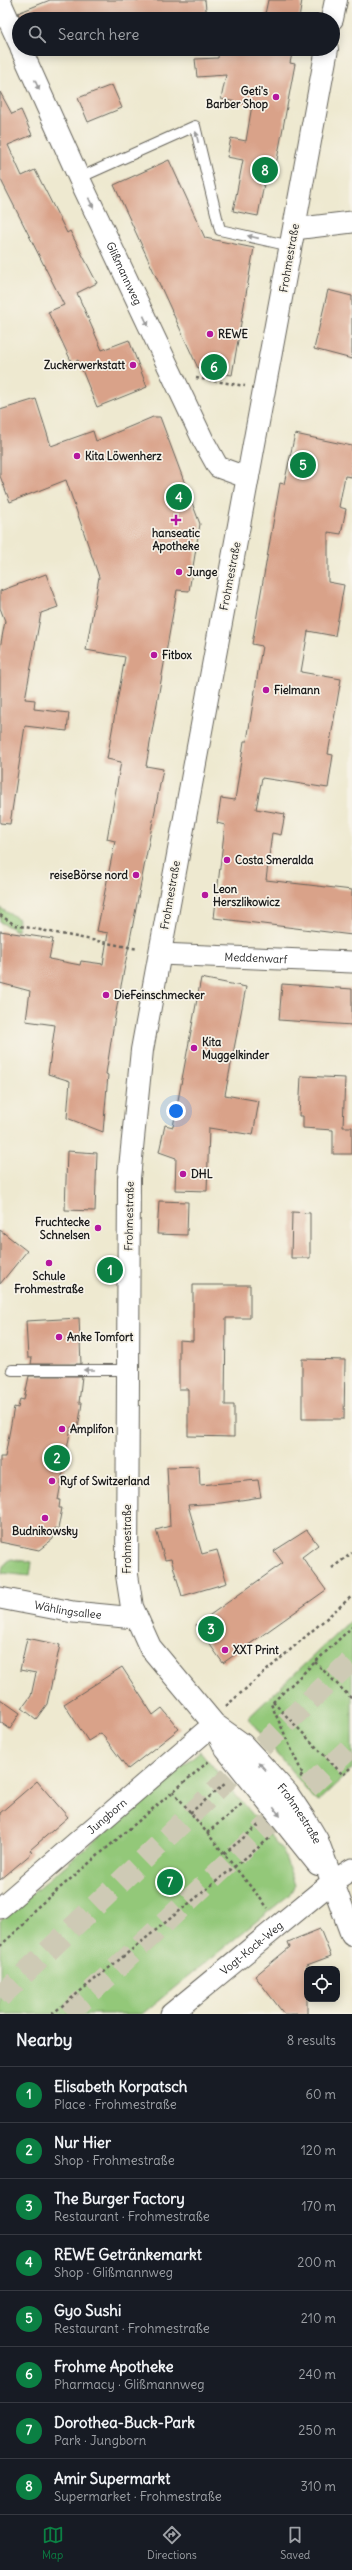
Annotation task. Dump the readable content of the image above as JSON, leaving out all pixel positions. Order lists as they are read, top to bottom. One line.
{"streets":{"street":["Frohmestraße","Glißmannweg","Meddenwarf","Wählingsallee","Jungborn","Vogt-Kock-Weg"]},"crossings":[["Frohmestraße","Glißmannweg"],["Frohmestraße","Meddenwarf"],["Frohmestraße","Wählingsallee"],["Frohmestraße","Jungborn"],["Frohmestraße","Vogt-Kock-Weg"]],"one_way":["Glißmannweg"],"places":{"other":["Geti's Barber Shop","REWE","Zuckerwerkstatt","Kita Löwenherz","Junge","Fitbox","Fielmann","Costa Smeralda","reiseBörse nord","Leon Herszlikowicz","DieFeinschmecker","Kita Muggelkinder","DHL","Fruchtecke Schnelsen","Schule Frohmestraße","Anke Tomfort","Amplifon","Ryf of Switzerland","Budnikowsky","XXT Print"],"health":["hanseatic Apotheke"]},"page":{"search":"Search here","pins":["8","6","5","4","1","2","3","7"],"heading":["Nearby","8 results"],"list":[{"mark":"1","name":"Elisabeth Korpatsch","note":"Place · Frohmestraße","value":"60 m"},{"mark":"2","name":"Nur Hier","note":"Shop · Frohmestraße","value":"120 m"},{"mark":"3","name":"The Burger Factory","note":"Restaurant · Frohmestraße","value":"170 m"},{"mark":"4","name":"REWE Getränkemarkt","note":"Shop · Glißmannweg","value":"200 m"},{"mark":"5","name":"Gyo Sushi","note":"Restaurant · Frohmestraße","value":"210 m"},{"mark":"6","name":"Frohme Apotheke","note":"Pharmacy · Glißmannweg","value":"240 m"},{"mark":"7","name":"Dorothea-Buck-Park","note":"Park · Jungborn","value":"250 m"},{"mark":"8","name":"Amir Supermarkt","note":"Supermarket · Frohmestraße","value":"310 m"}],"nav":["Map","Directions","Saved"]}}
